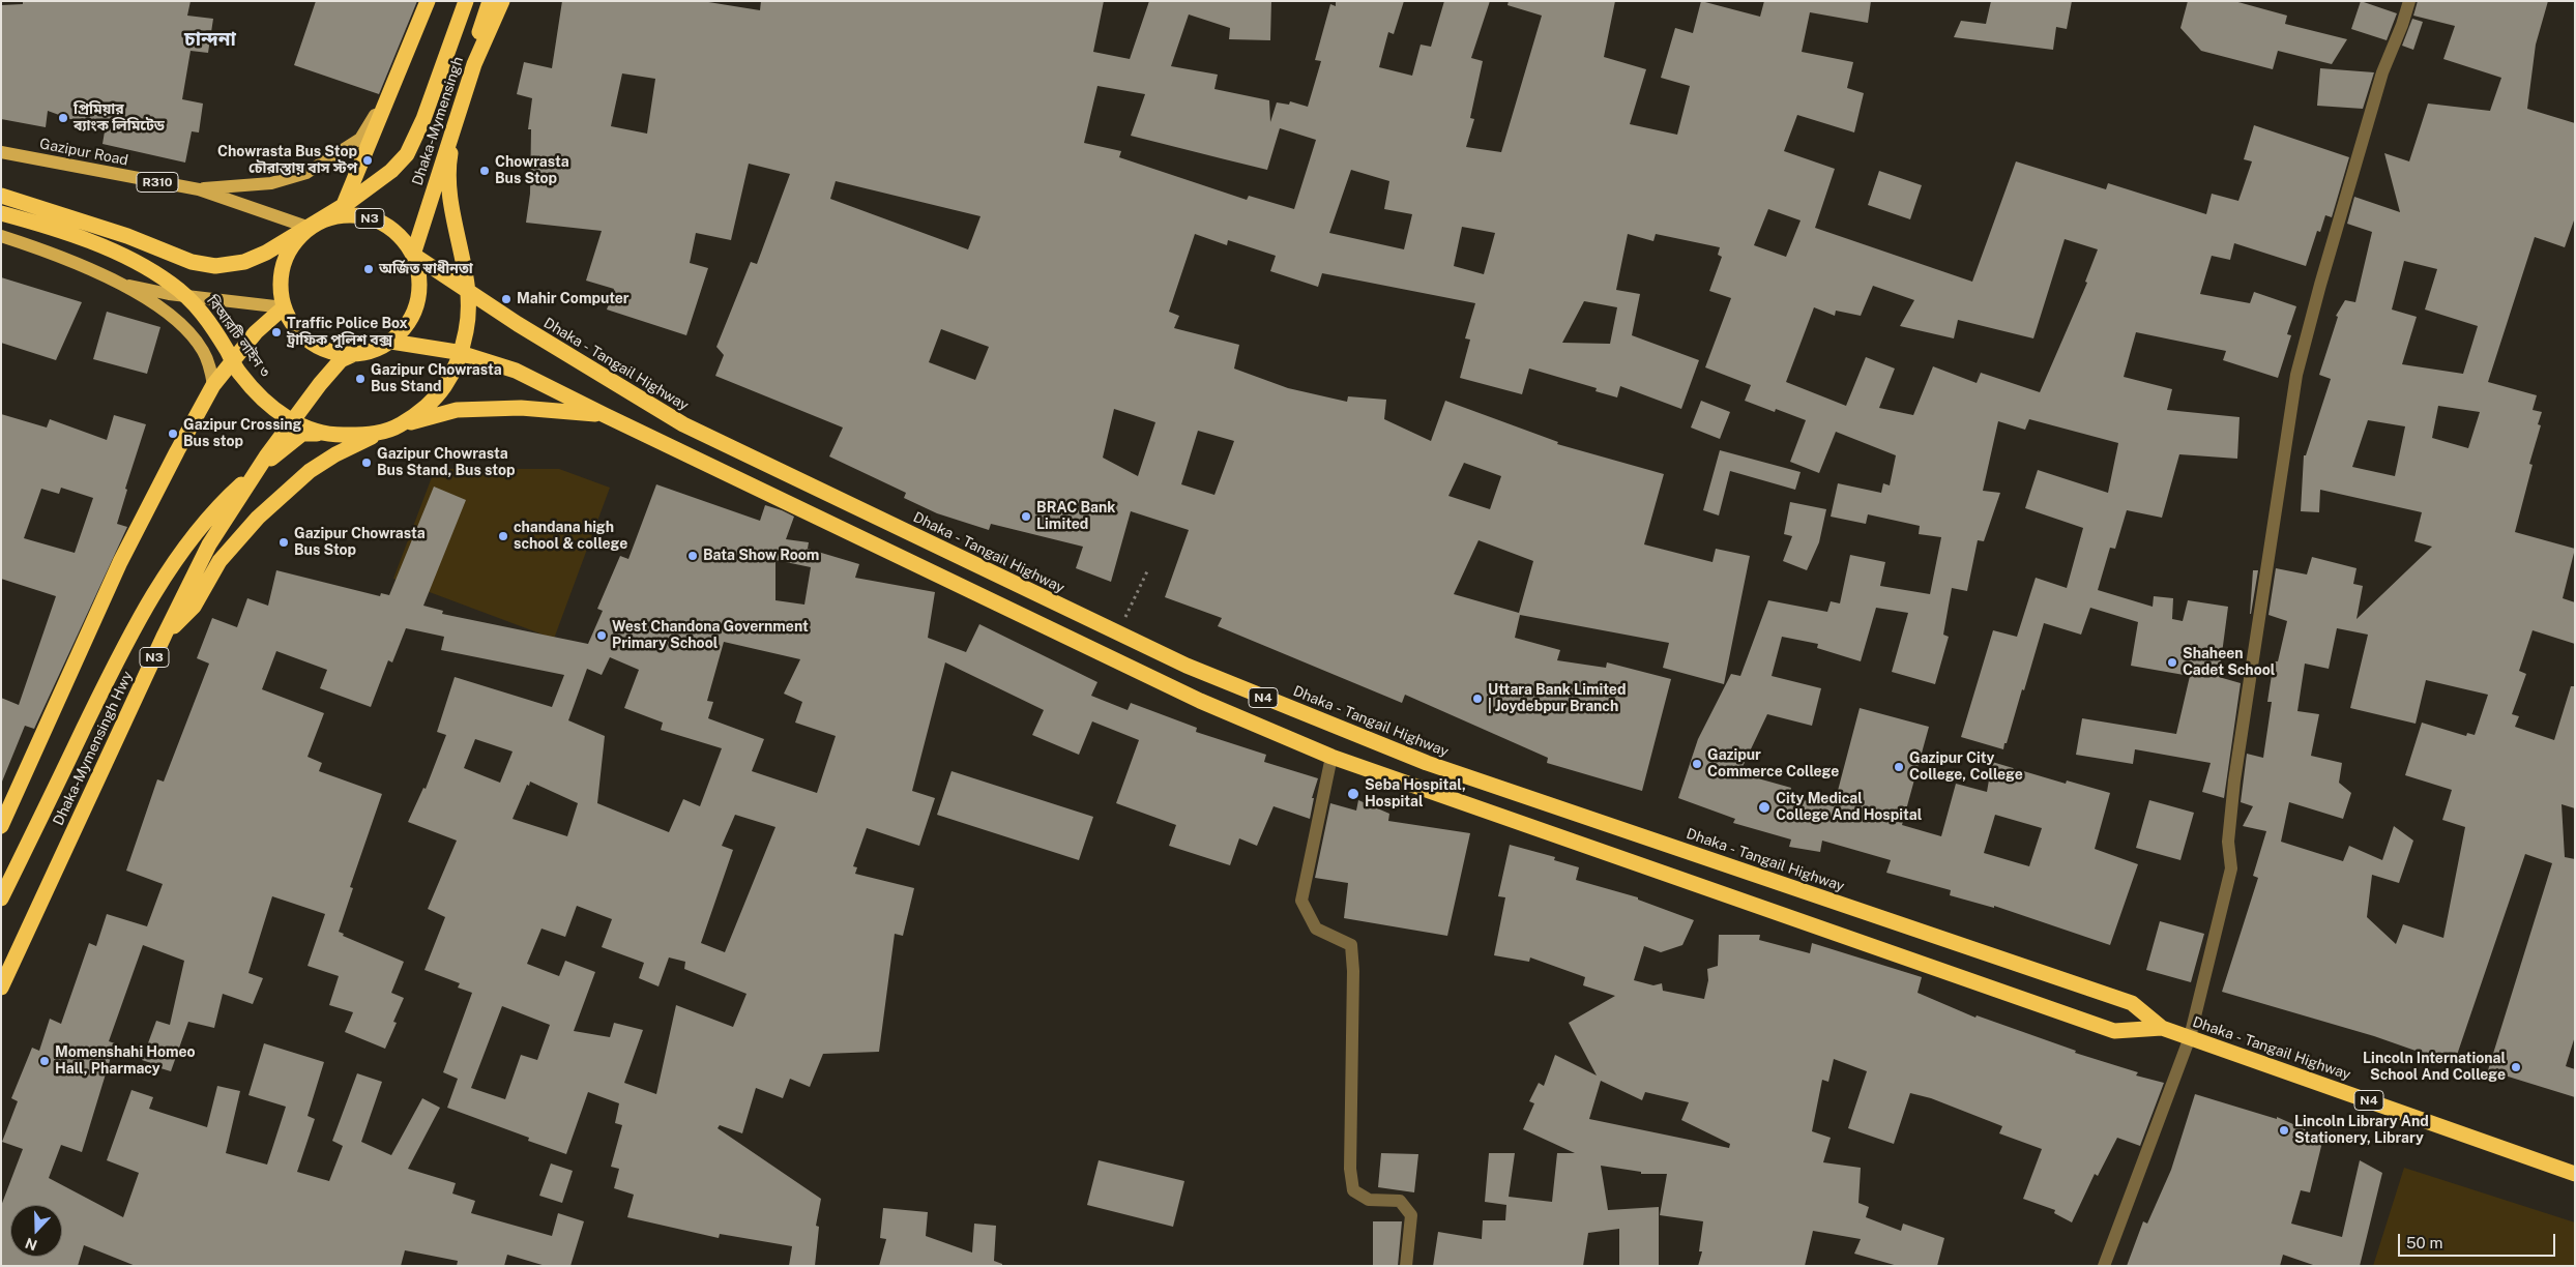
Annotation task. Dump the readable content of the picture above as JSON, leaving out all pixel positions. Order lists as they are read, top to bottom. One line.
{"streets":{"highway":["Dhaka-Mymensingh","N3","বিআরটি লাইন ৩","Dhaka - Tangail Highway","N4","Dhaka-Mymensingh Hwy"],"main road":["Gazipur Road","R310"]},"crossings":[["Dhaka-Mymensingh","Gazipur Road"],["Dhaka-Mymensingh","N3"],["Dhaka-Mymensingh","Dhaka - Tangail Highway"],["Dhaka-Mymensingh","Dhaka-Mymensingh Hwy"],["Gazipur Road","N3"],["Gazipur Road","Dhaka - Tangail Highway"],["Gazipur Road","Dhaka-Mymensingh Hwy"],["N3","Dhaka - Tangail Highway"],["N3","Dhaka-Mymensingh Hwy"],["Dhaka - Tangail Highway","Dhaka-Mymensingh Hwy"]],"districts":["চান্দনা"],"places":["প্রিমিয়ার ব্যাংক লিমিটেড","Chowrasta Bus Stop চৌরাস্তায় বাস স্টপ","Chowrasta Bus Stop","অর্জিত স্বাধীনতা","Mahir Computer","Traffic Police Box ট্রাফিক পুলিশ বক্স","Gazipur Chowrasta Bus Stand","Gazipur Crossing Bus stop","Gazipur Chowrasta Bus Stand, Bus stop","BRAC Bank Limited","chandana high school & college","Gazipur Chowrasta Bus Stop","Bata Show Room","West Chandona Government Primary School","Shaheen Cadet School","Uttara Bank Limited | Joydebpur Branch","Gazipur Commerce College","Gazipur City College, College","Seba Hospital, Hospital","City Medical College And Hospital","Momenshahi Homeo Hall, Pharmacy","Lincoln International School And College","Lincoln Library And Stationery, Library"],"scale_bar":"50 m","north":"bottom"}
